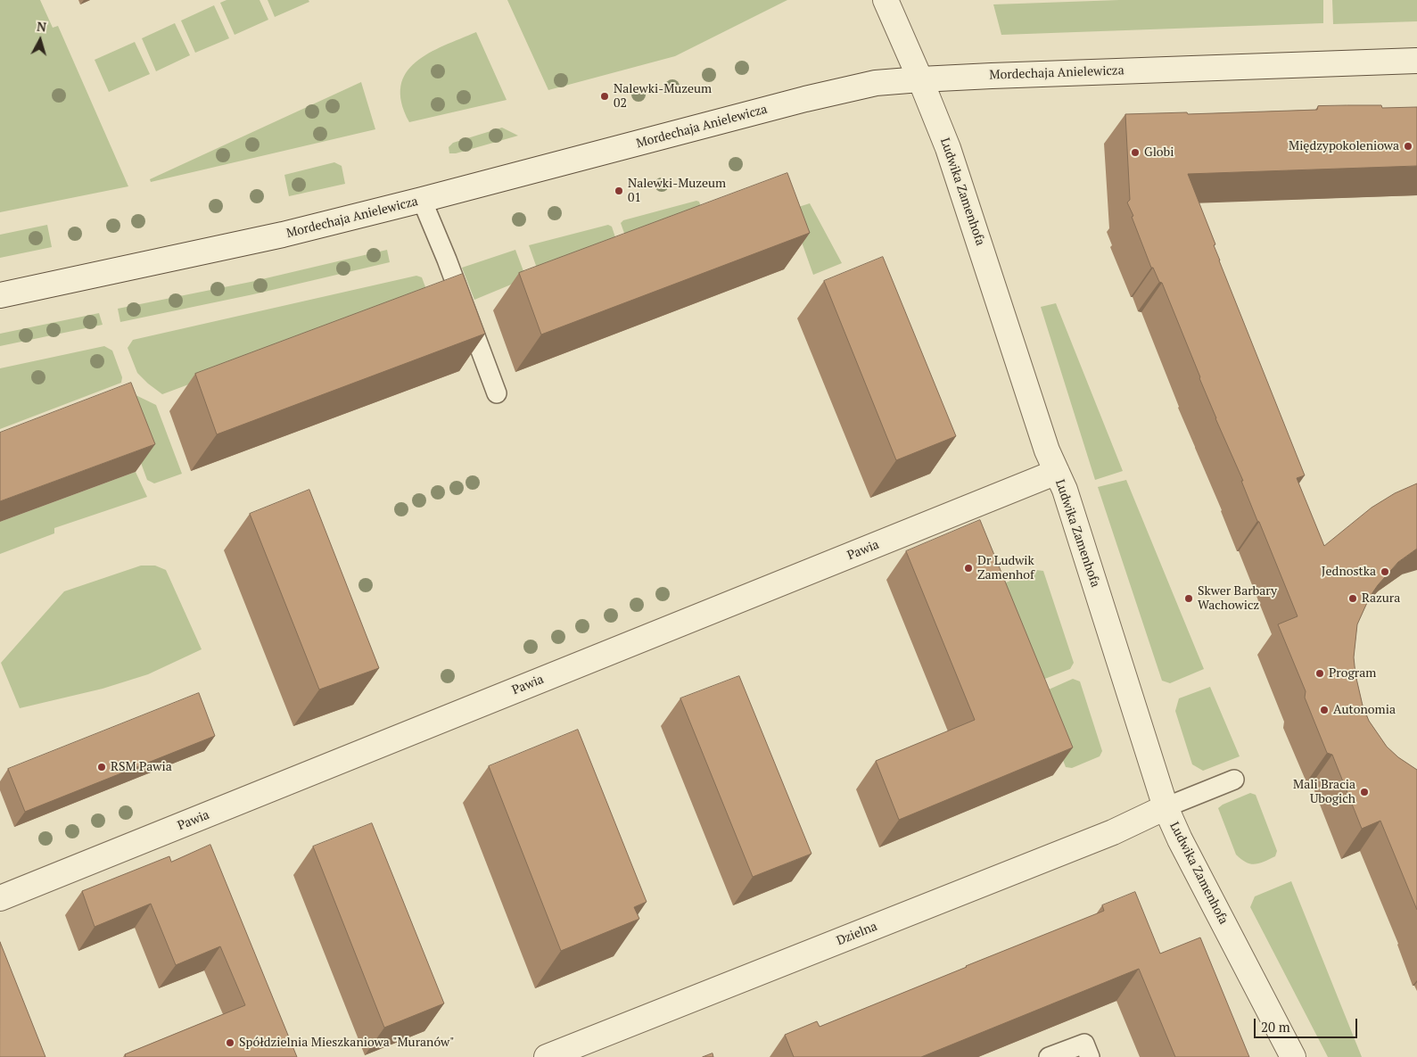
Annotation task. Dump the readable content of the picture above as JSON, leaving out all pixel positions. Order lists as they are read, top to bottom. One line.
{"streets":{"street":["Mordechaja Anielewicza","Ludwika Zamenhofa","Pawia","Dzielna"]},"crossings":[["Mordechaja Anielewicza","Ludwika Zamenhofa"],["Ludwika Zamenhofa","Pawia"],["Ludwika Zamenhofa","Dzielna"]],"places":["Nalewki-Muzeum 02","Międzypokoleniowa","Globi","Nalewki-Muzeum 01","Dr Ludwik Zamenhof","Jednostka","Skwer Barbary Wachowicz","Razura","Program","Autonomia","RSM Pawia","Mali Bracia Ubogich","Spółdzielnia Mieszkaniowa \"Muranów\""],"scale_bar":"20 m","north":"top"}
